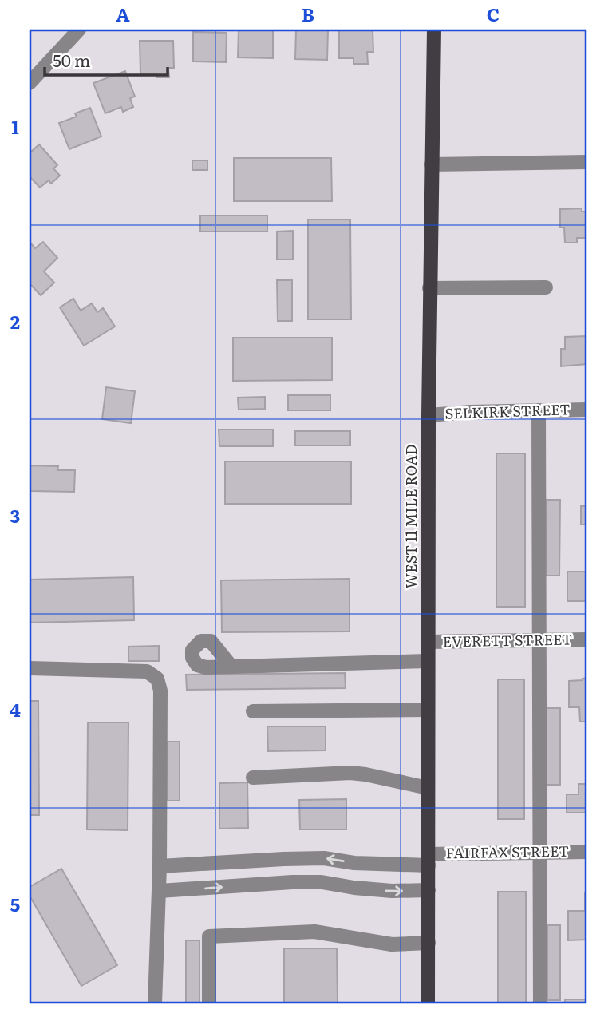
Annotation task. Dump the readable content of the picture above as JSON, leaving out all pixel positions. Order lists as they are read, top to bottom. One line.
{"streets":{"main road":["WEST 11 MILE ROAD"],"street":["SELKIRK STREET","EVERETT STREET","FAIRFAX STREET"]},"crossings":[["SELKIRK STREET","WEST 11 MILE ROAD"],["WEST 11 MILE ROAD","EVERETT STREET"],["WEST 11 MILE ROAD","FAIRFAX STREET"]],"scale_bar":"50 m","grid":{"columns":["A","B","C"],"rows":["1","2","3","4","5"]}}
